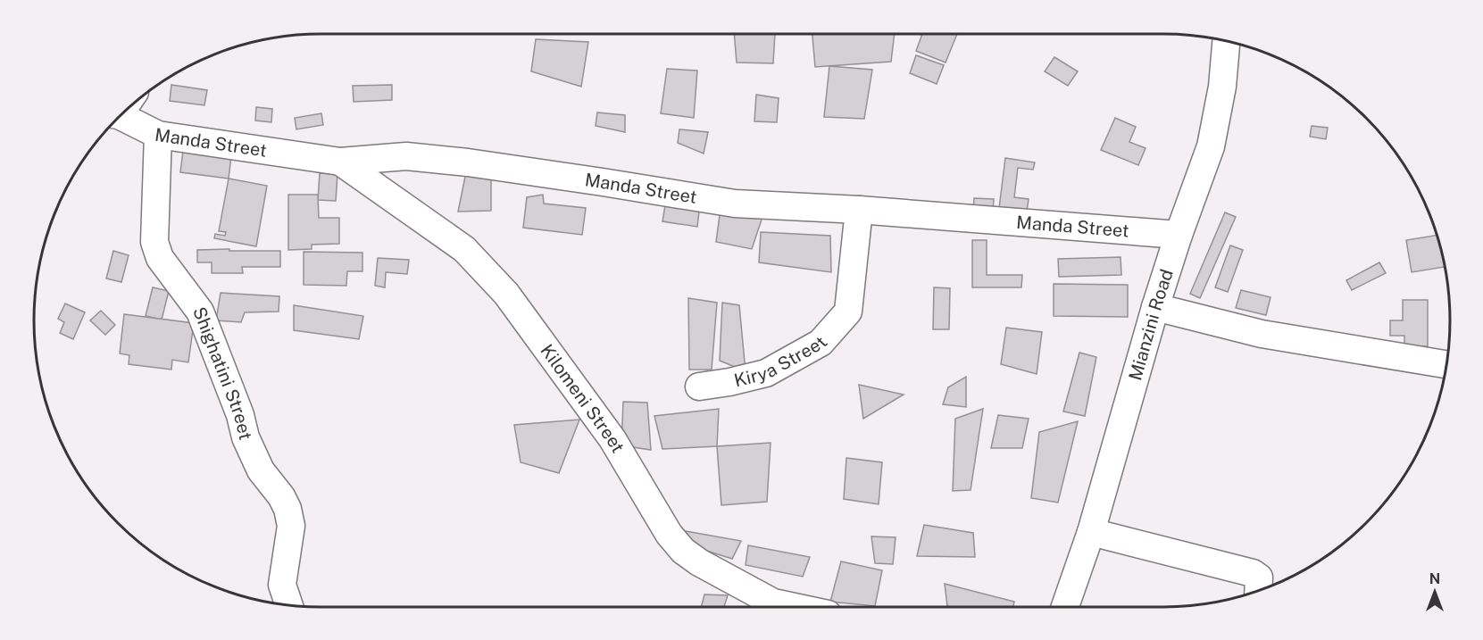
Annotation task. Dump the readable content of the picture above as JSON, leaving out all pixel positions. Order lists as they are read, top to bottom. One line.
{"streets":{"street":["Manda Street","Mianzini Road","Kirya Street","Shighatini Street","Kilomeni Street"]},"crossings":[["Manda Street","Mianzini Road"],["Manda Street","Kirya Street"],["Manda Street","Shighatini Street"],["Manda Street","Kilomeni Street"]],"north":"top"}
